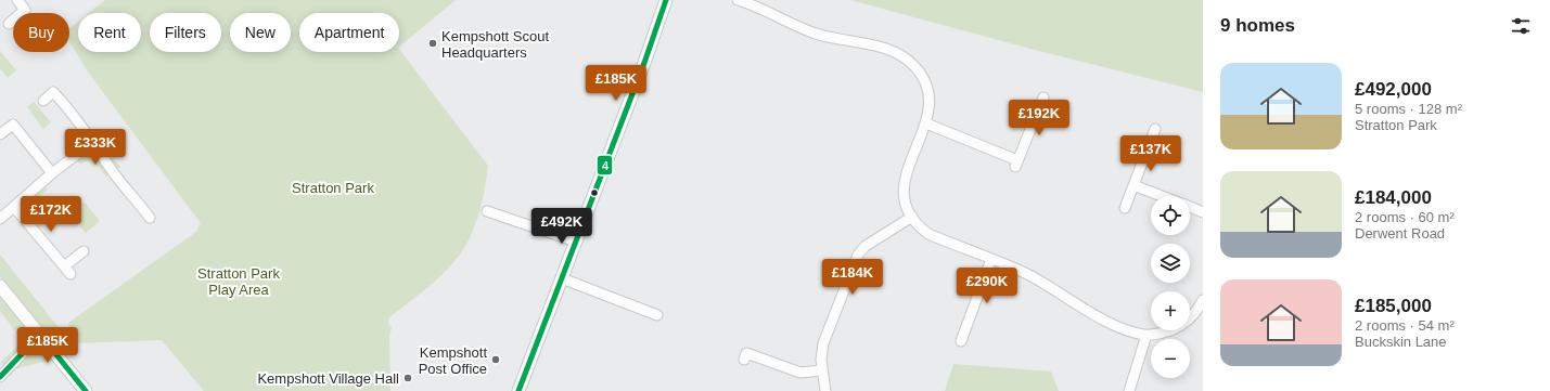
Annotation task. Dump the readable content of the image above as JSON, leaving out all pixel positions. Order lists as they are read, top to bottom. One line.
{"parks":["Stratton Park","Stratton Park Play Area"],"places":["Kempshott Scout Headquarters","Kempshott Post Office","Kempshott Village Hall"],"lines":["transit line 4"],"page":{"heading":"9 homes","chip":["Buy","Rent","Filters","New","Apartment"],"list":[{"name":"£492,000","note":"5 rooms · 128 m² · Stratton Park"},{"name":"£184,000","note":"2 rooms · 60 m² · Derwent Road"},{"name":"£185,000","note":"2 rooms · 54 m² · Buckskin Lane"}],"price":["£185K","£192K","£333K","£137K","£172K","£492K","£184K","£290K","£185K"],"map_buttons":["+","−"]}}
